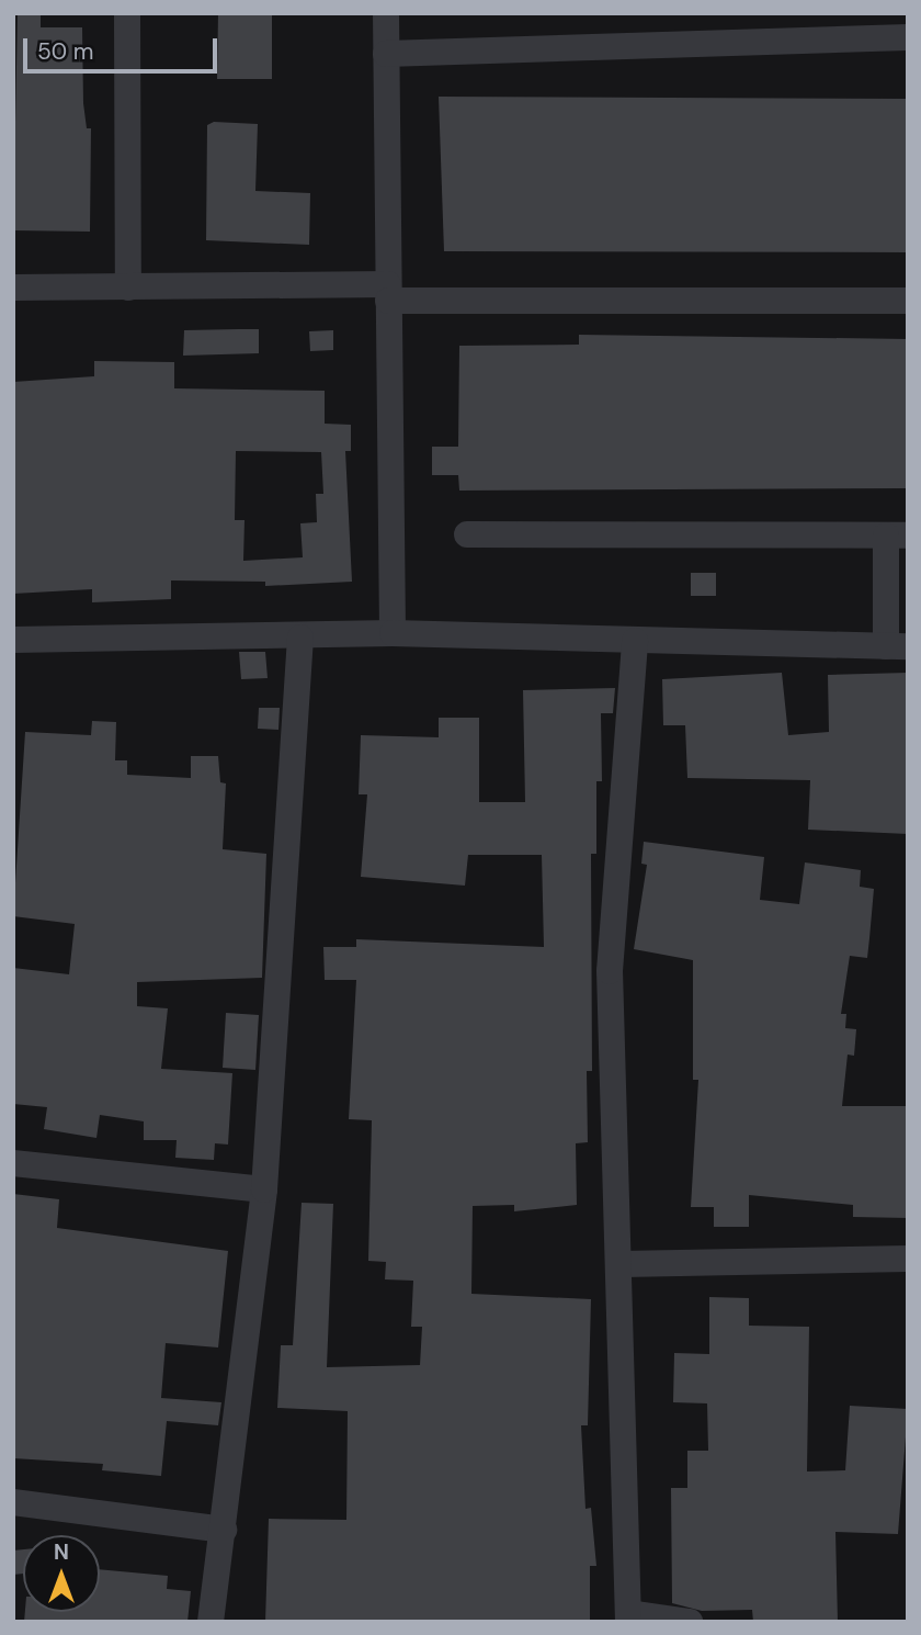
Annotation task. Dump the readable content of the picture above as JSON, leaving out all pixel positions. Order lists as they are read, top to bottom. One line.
{"scale_bar":"50 m","north":"top"}
